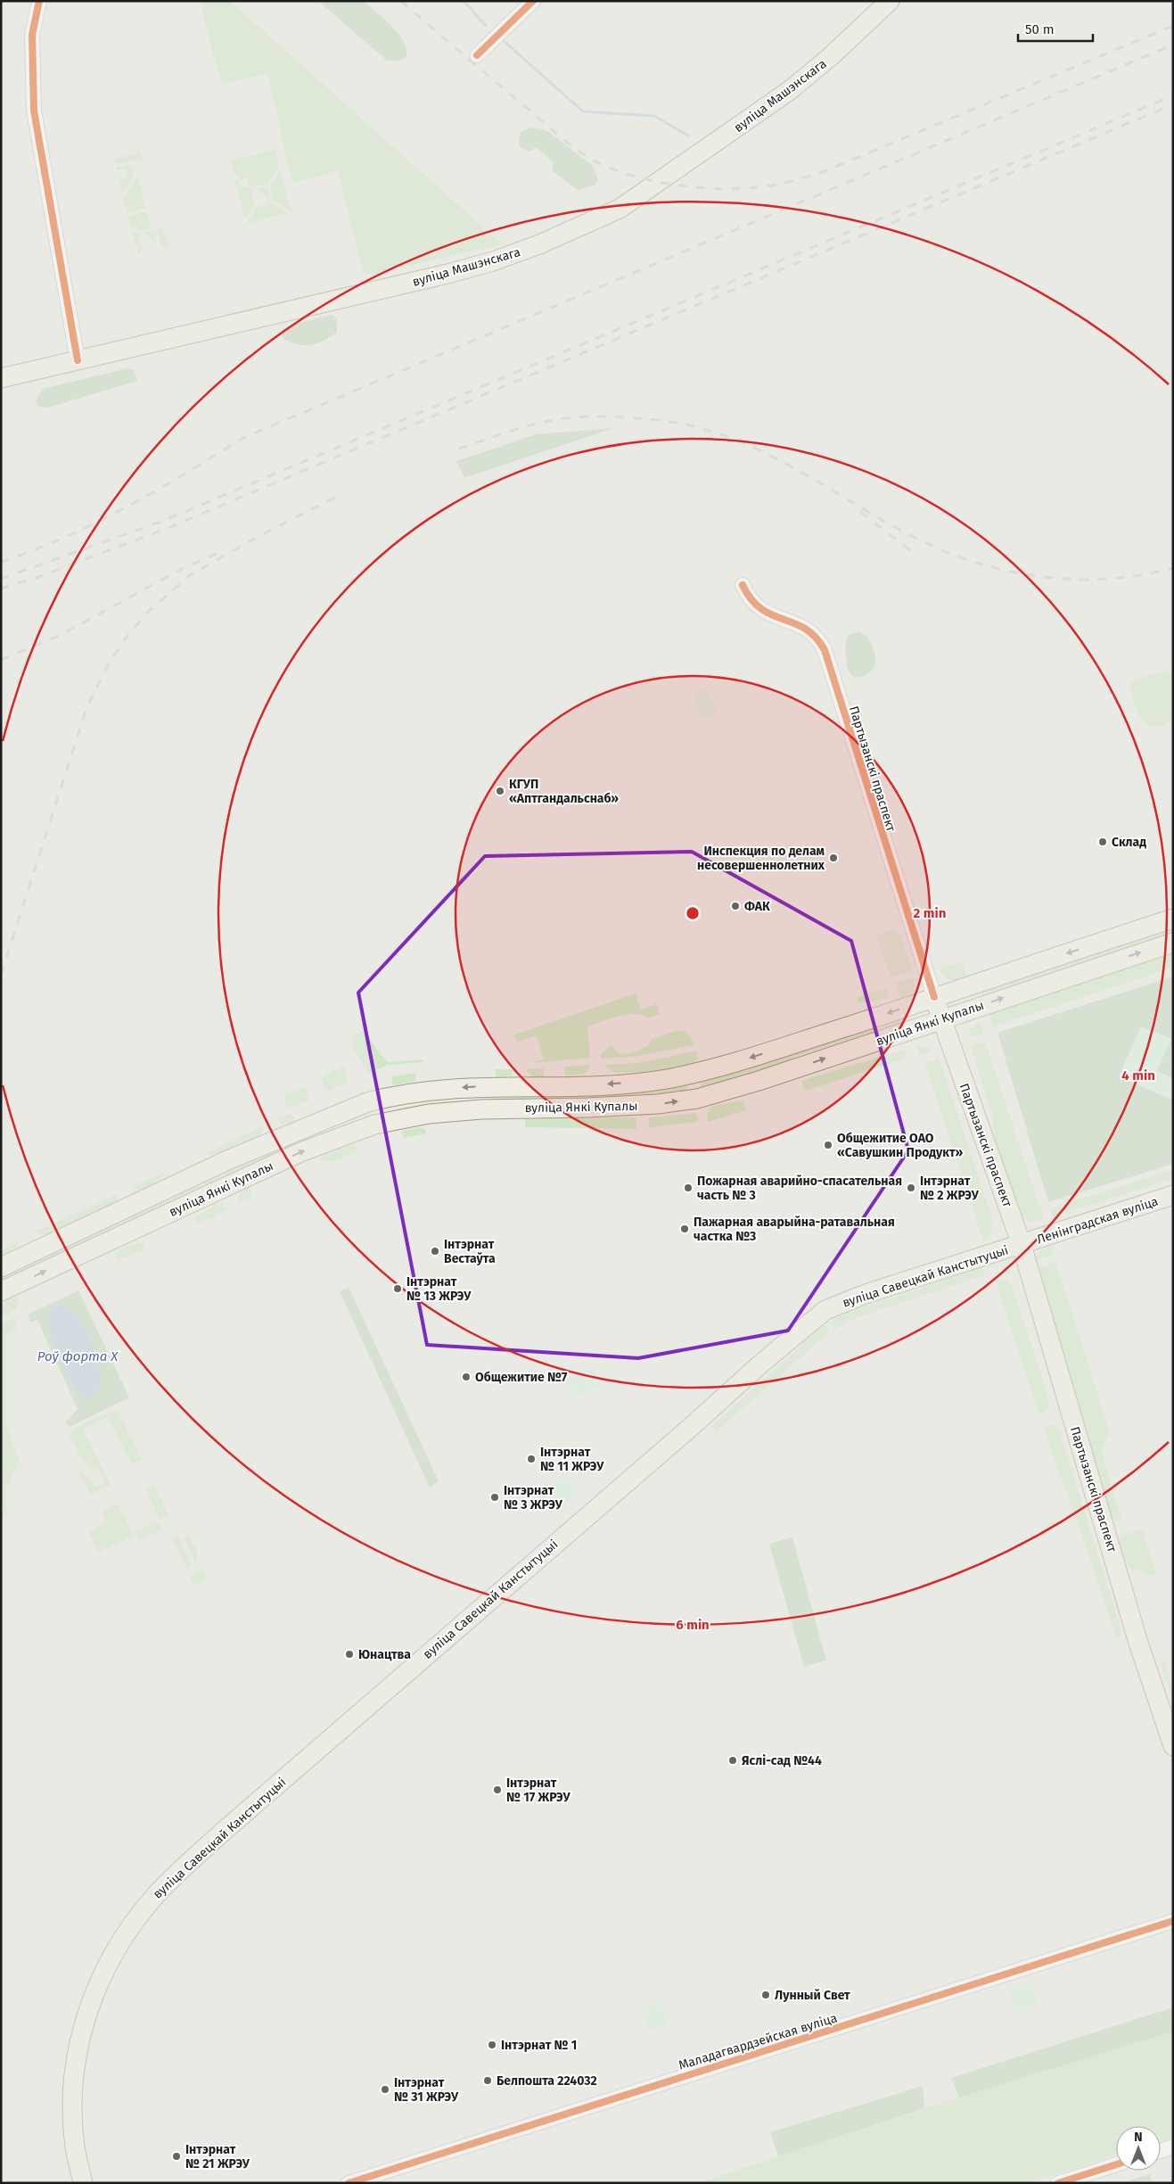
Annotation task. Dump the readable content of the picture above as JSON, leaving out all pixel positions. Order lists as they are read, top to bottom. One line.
{"streets":{"main road":["вуліца Машэнскага","Партызанскі праспект","вуліца Янкі Купалы","Ленінградская вуліца","вуліца Савецкай Канстытуцыі"],"street":["Маладагвардзейская вуліца"]},"crossings":[["Партызанскі праспект","вуліца Янкі Купалы"],["Партызанскі праспект","Ленінградская вуліца"],["Партызанскі праспект","вуліца Савецкай Канстытуцыі"],["Ленінградская вуліца","вуліца Савецкай Канстытуцыі"]],"water":["Роў форта X"],"places":["КГУП «Аптгандальснаб»","Склад","Инспекция по делам несовершеннолетних","ФАК","Общежитие ОАО «Савушкин Продукт»","Пожарная аварийно-спасательная часть № 3","Інтэрнат № 2 ЖРЭУ","Пажарная аварыйна-ратавальная частка №3","Інтэрнат Вестаўта","Інтэрнат № 13 ЖРЭУ","Общежитие №7","Інтэрнат № 11 ЖРЭУ","Інтэрнат № 3 ЖРЭУ","Юнацтва","Яслі-сад №44","Інтэрнат № 17 ЖРЭУ","Лунный Свет","Інтэрнат № 1","Белпошта 224032","Інтэрнат № 31 ЖРЭУ","Інтэрнат № 21 ЖРЭУ"],"scale_bar":"50 m","north":"top","rings":["2 min","4 min","6 min"]}
